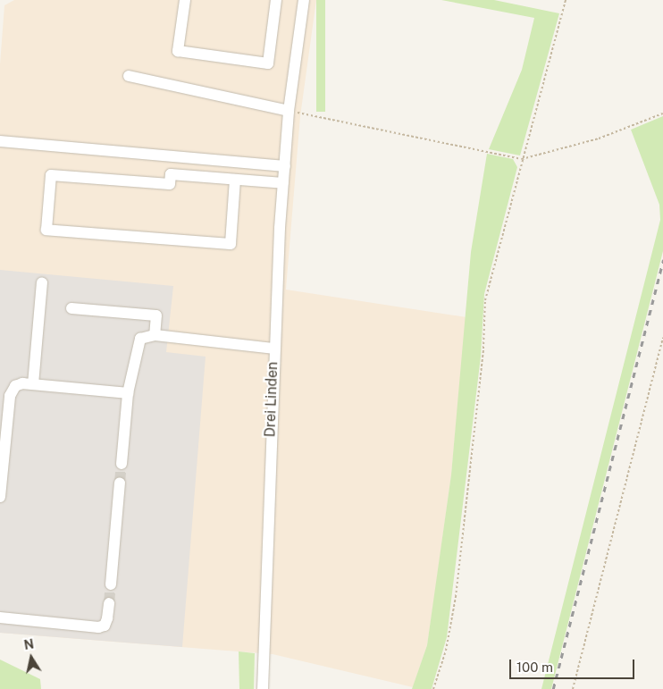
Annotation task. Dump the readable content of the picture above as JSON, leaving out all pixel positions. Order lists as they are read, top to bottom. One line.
{"streets":{"street":["Drei Linden"]},"scale_bar":"100 m","north":"top"}
